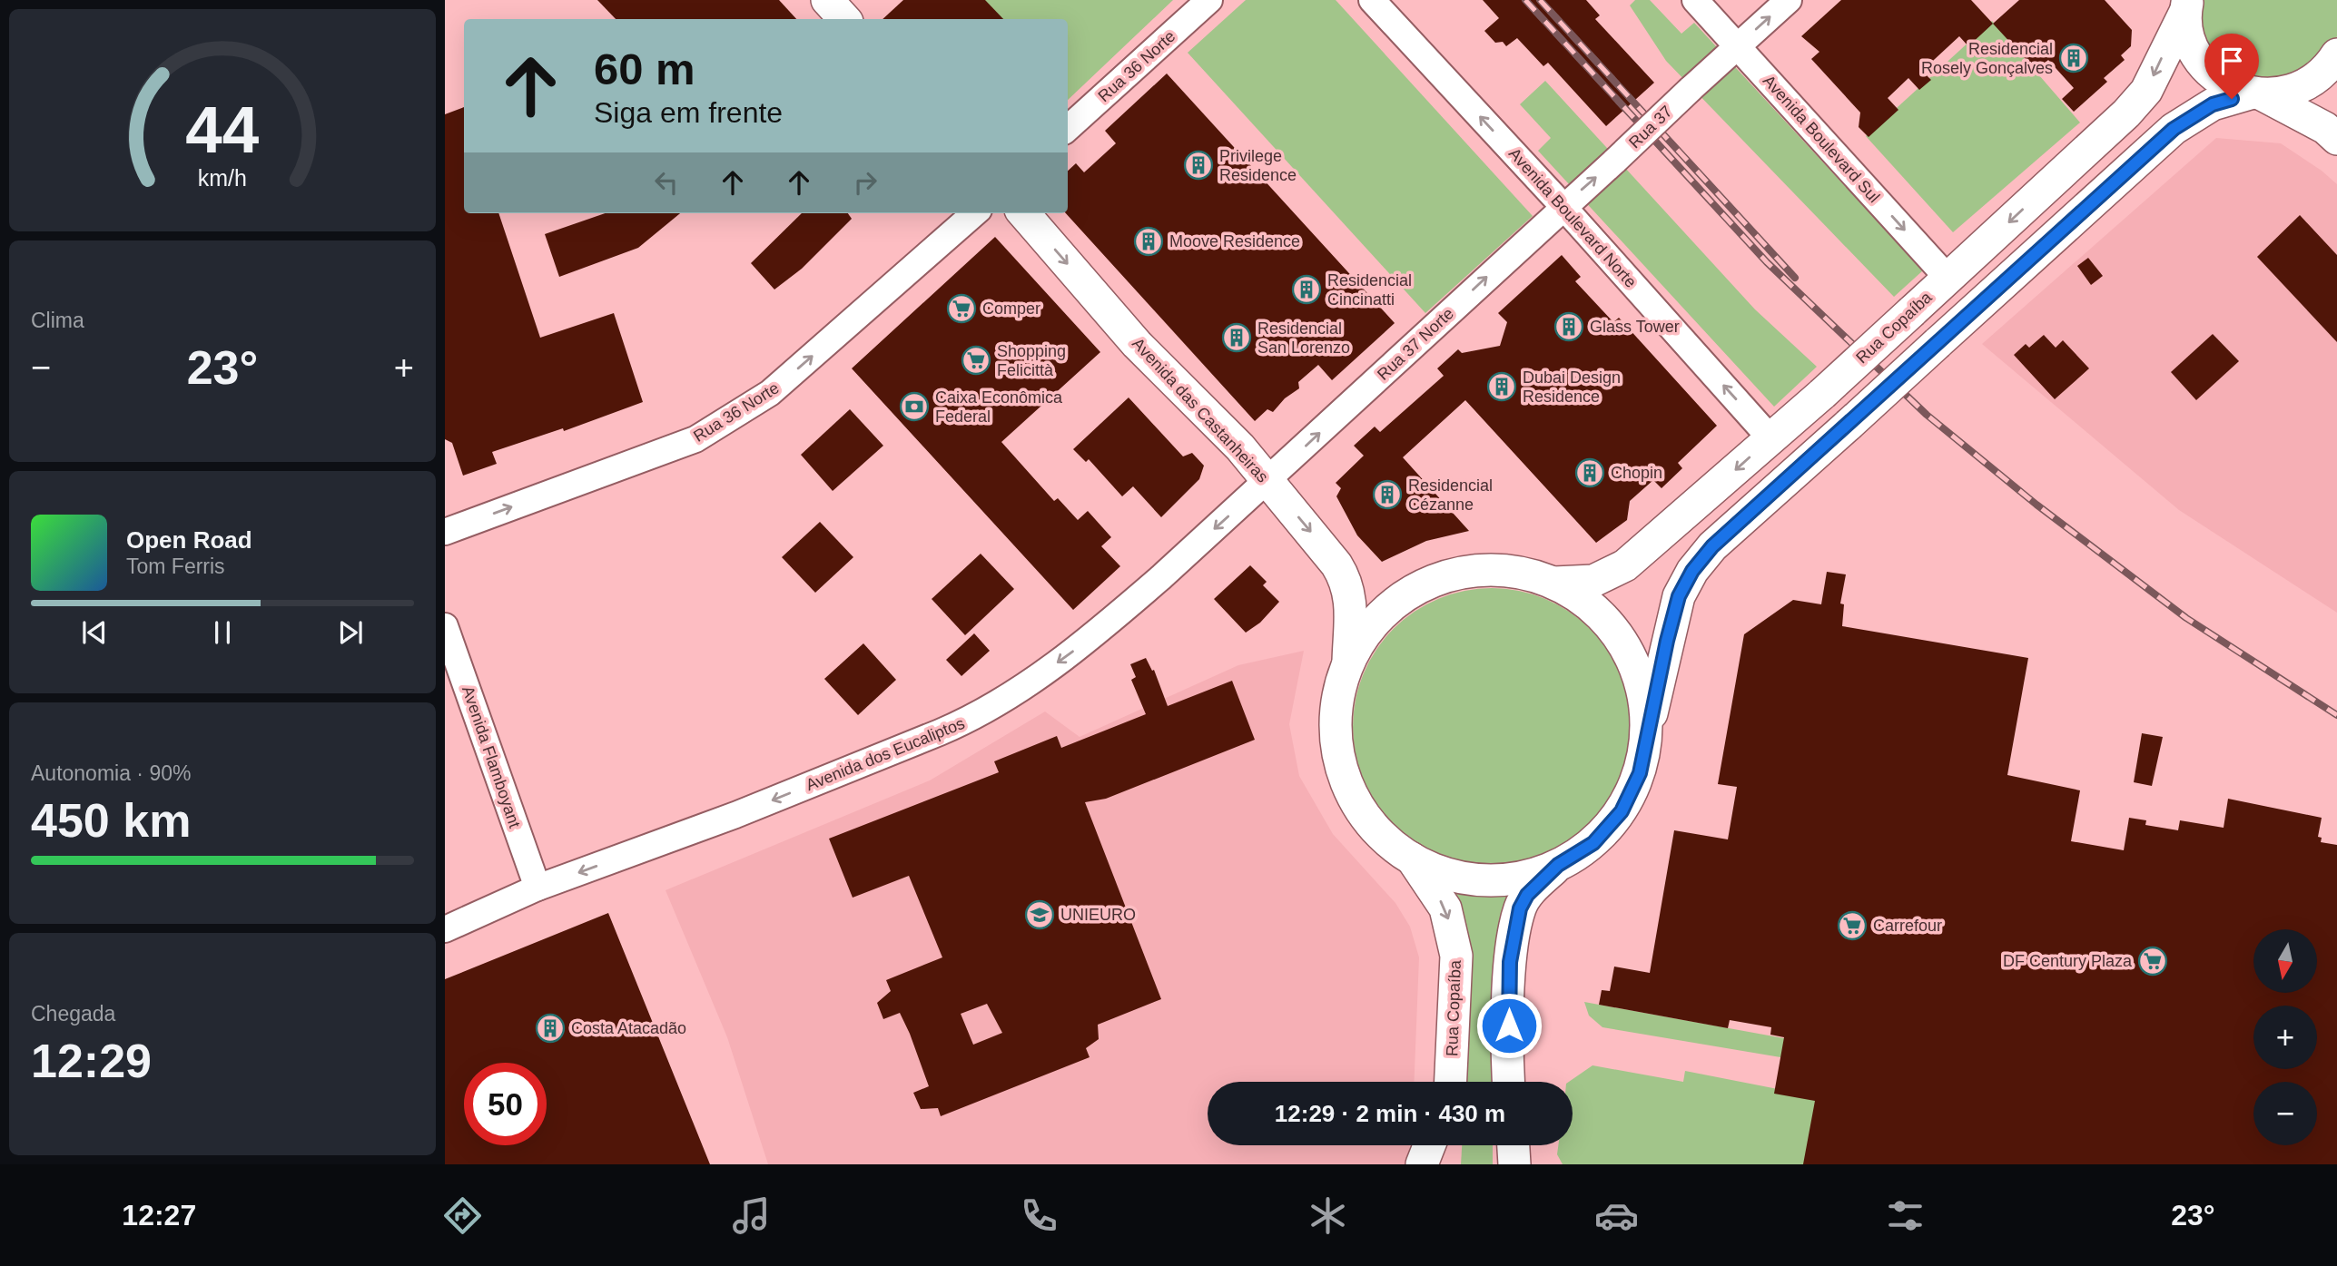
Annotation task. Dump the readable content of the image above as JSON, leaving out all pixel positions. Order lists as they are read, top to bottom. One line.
{"streets":{"main road":["Rua Copaíba","Avenida das Castanheiras"],"street":["Rua 36 Norte","Rua 37","Avenida Boulevard Sul","Avenida Boulevard Norte","Rua 37 Norte","Avenida dos Eucaliptos","Avenida Flamboyant"]},"crossings":[["Rua 37","Avenida Boulevard Sul"],["Rua 37","Avenida Boulevard Norte"],["Rua 37","Rua 37 Norte"],["Avenida Boulevard Sul","Rua Copaíba"],["Avenida Boulevard Norte","Rua Copaíba"],["Avenida Boulevard Norte","Rua 37 Norte"],["Rua 37 Norte","Avenida das Castanheiras"],["Rua 37 Norte","Avenida dos Eucaliptos"],["Avenida das Castanheiras","Avenida dos Eucaliptos"],["Avenida dos Eucaliptos","Avenida Flamboyant"]],"one_way":["Rua 36 Norte","Rua 37","Avenida Boulevard Sul","Avenida Boulevard Norte","Rua 37 Norte","Avenida das Castanheiras","Avenida dos Eucaliptos"],"places":{"building":["Residencial Rosely Gonçalves","Privilege Residence","Moove Residence","Residencial Cincinatti","Glass Tower","Residencial San Lorenzo","Dubai Design Residence","Chopin","Residencial Cézanne","Costa Atacadão"],"supermarket":["Comper","Shopping Felicittà","Carrefour","DF Century Plaza"],"bank":["Caixa Econômica Federal"],"school or university":["UNIEURO"]},"north":"bottom","page":{"turn":["60 m","Siga em frente"],"tile":["Clima",["Autonomia · 90%","450 km"],["Chegada","12:29"]],"heat":["−","23°","+"],"song":["Open Road","Tom Ferris"],"map_buttons":["+","−"],"limit":"50","trip":"12:29 · 2 min · 430 m","tabs":["12:27","23°"],"gauge":["44","km/h"]}}
